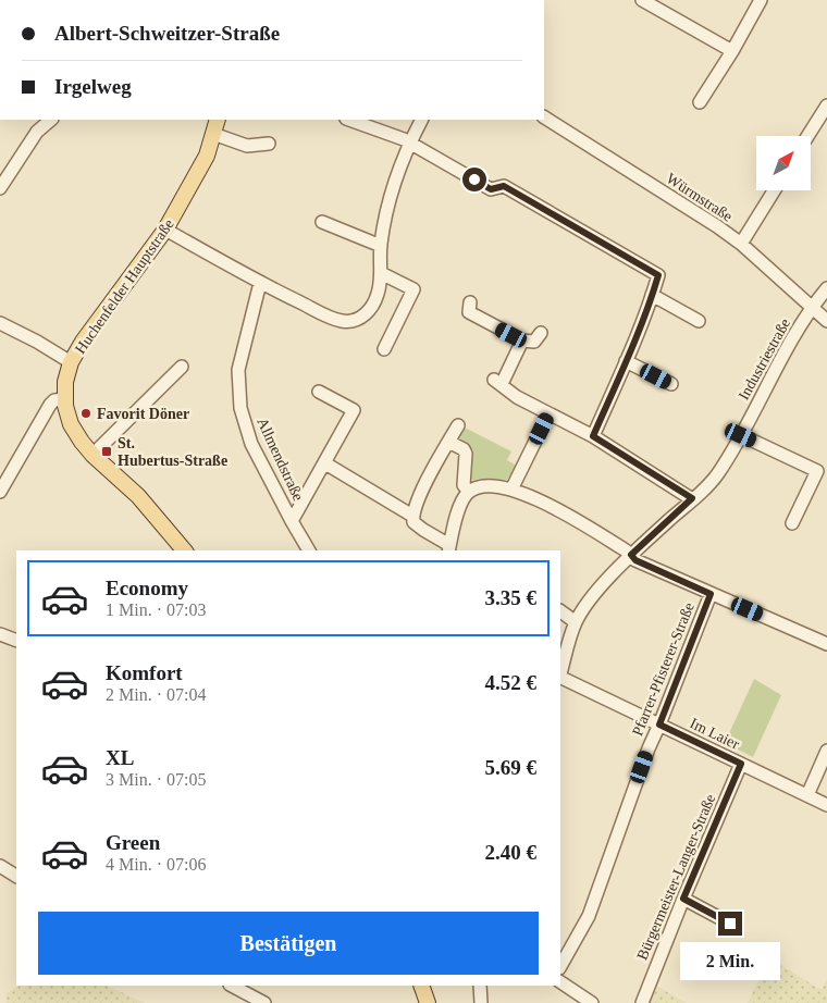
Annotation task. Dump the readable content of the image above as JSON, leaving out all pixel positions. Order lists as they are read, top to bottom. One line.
{"streets":{"main road":["Huchenfelder Hauptstraße"],"street":["Würmstraße","Industriestraße","Allmendstraße","Pfarrer-Pfisterer-Straße","Im Laier","Bürgermeister-Langer-Straße"]},"crossings":[["Würmstraße","Industriestraße"],["Pfarrer-Pfisterer-Straße","Im Laier"],["Im Laier","Bürgermeister-Langer-Straße"]],"places":{"other":["Favorit Döner"],"transit":["St. Hubertus-Straße"]},"north":"top right","page":{"banner":["Albert-Schweitzer-Straße","Irgelweg"],"list":[{"name":"Economy","note":"1 Min. · 07:03","value":"3.35 €"},{"name":"Komfort","note":"2 Min. · 07:04","value":"4.52 €"},{"name":"XL","note":"3 Min. · 07:05","value":"5.69 €"},{"name":"Green","note":"4 Min. · 07:06","value":"2.40 €"}],"buttons":"Bestätigen","bubble":"2 Min."}}
